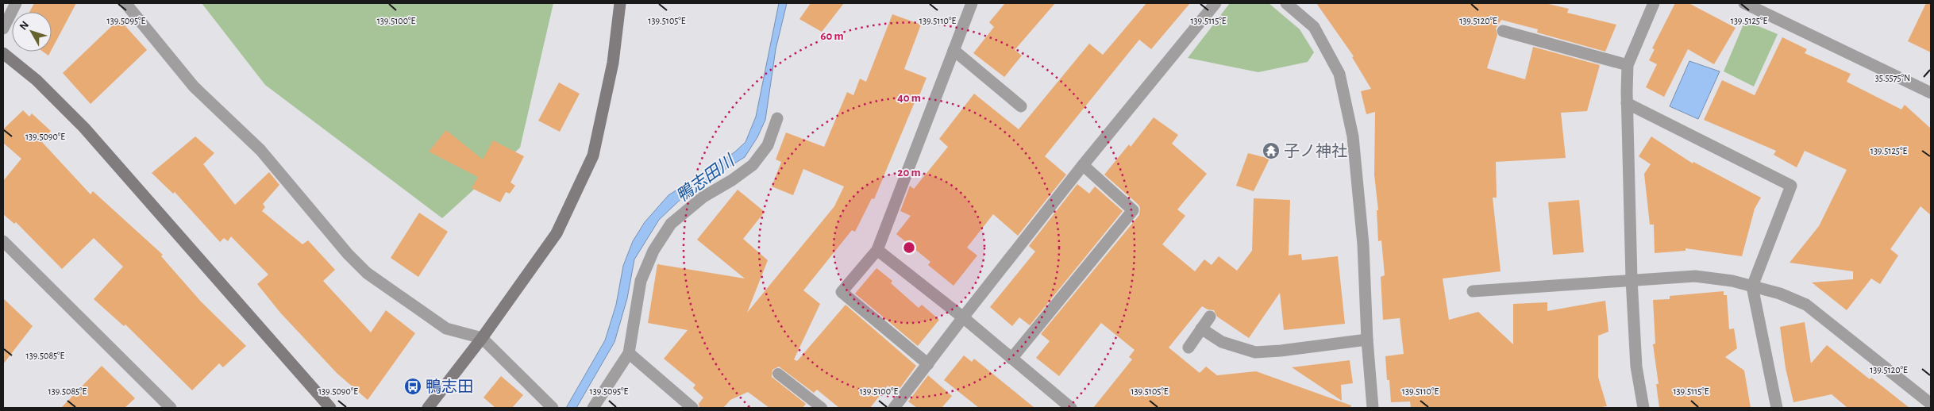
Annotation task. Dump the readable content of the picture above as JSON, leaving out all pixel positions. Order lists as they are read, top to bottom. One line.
{"water":["鴨志田川"],"places":{"temple":["子ノ神社"],"bus stop":["鴨志田"]},"north":"top left","coordinates":["139.5095°E","139.5110°E","139.5115°E","139.5100°E","139.5105°E","139.5120°E","139.5125°E","35.5575°N","139.5090°E","139.5085°E"],"rings":["60 m","40 m","20 m"]}
